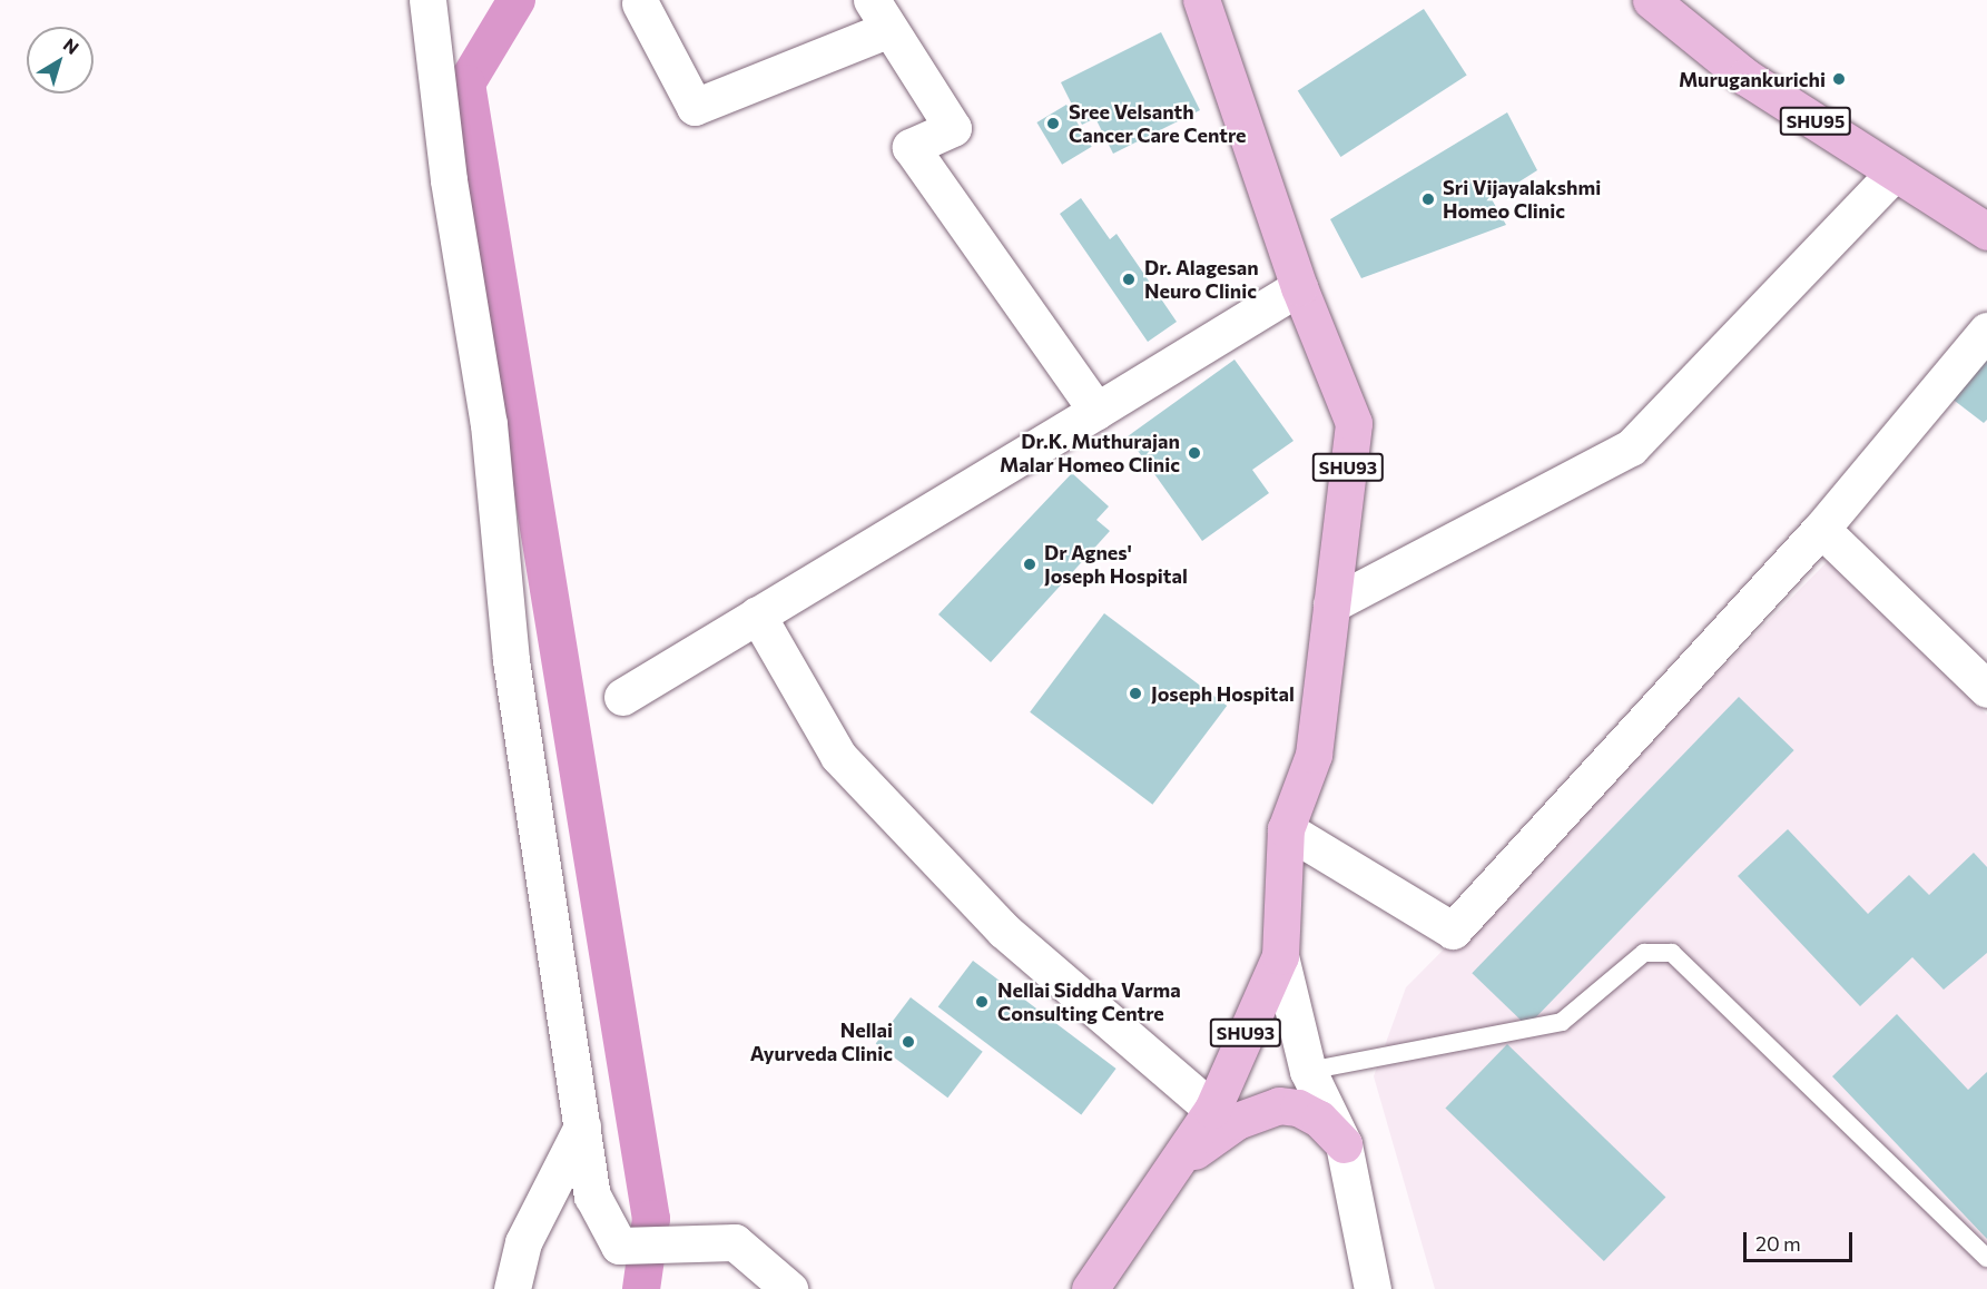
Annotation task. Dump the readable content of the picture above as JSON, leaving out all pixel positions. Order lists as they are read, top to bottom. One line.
{"streets":{"main road":["SHU95","SHU93"]},"places":["Murugankurichi","Sree Velsanth Cancer Care Centre","Sri Vijayalakshmi Homeo Clinic","Dr. Alagesan Neuro Clinic","Dr.K. Muthurajan Malar Homeo Clinic","Dr Agnes' Joseph Hospital","Joseph Hospital","Nellai Siddha Varma Consulting Centre","Nellai Ayurveda Clinic"],"scale_bar":"20 m","north":"top right"}
